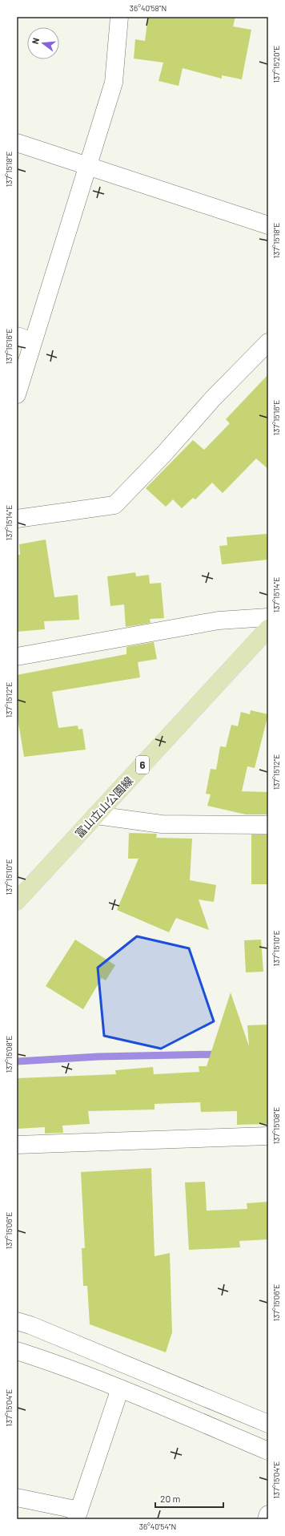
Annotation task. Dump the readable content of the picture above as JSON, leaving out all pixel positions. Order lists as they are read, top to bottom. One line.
{"streets":{"main road":["6","富山立山公園線"]},"scale_bar":"20 m","north":"left","coordinates":["36°40'58\"N","137°15'20\"E","137°15'18\"E","137°15'16\"E","137°15'14\"E","137°15'12\"E","137°15'10\"E","137°15'08\"E","137°15'06\"E","137°15'04\"E","36°40'54\"N"]}
